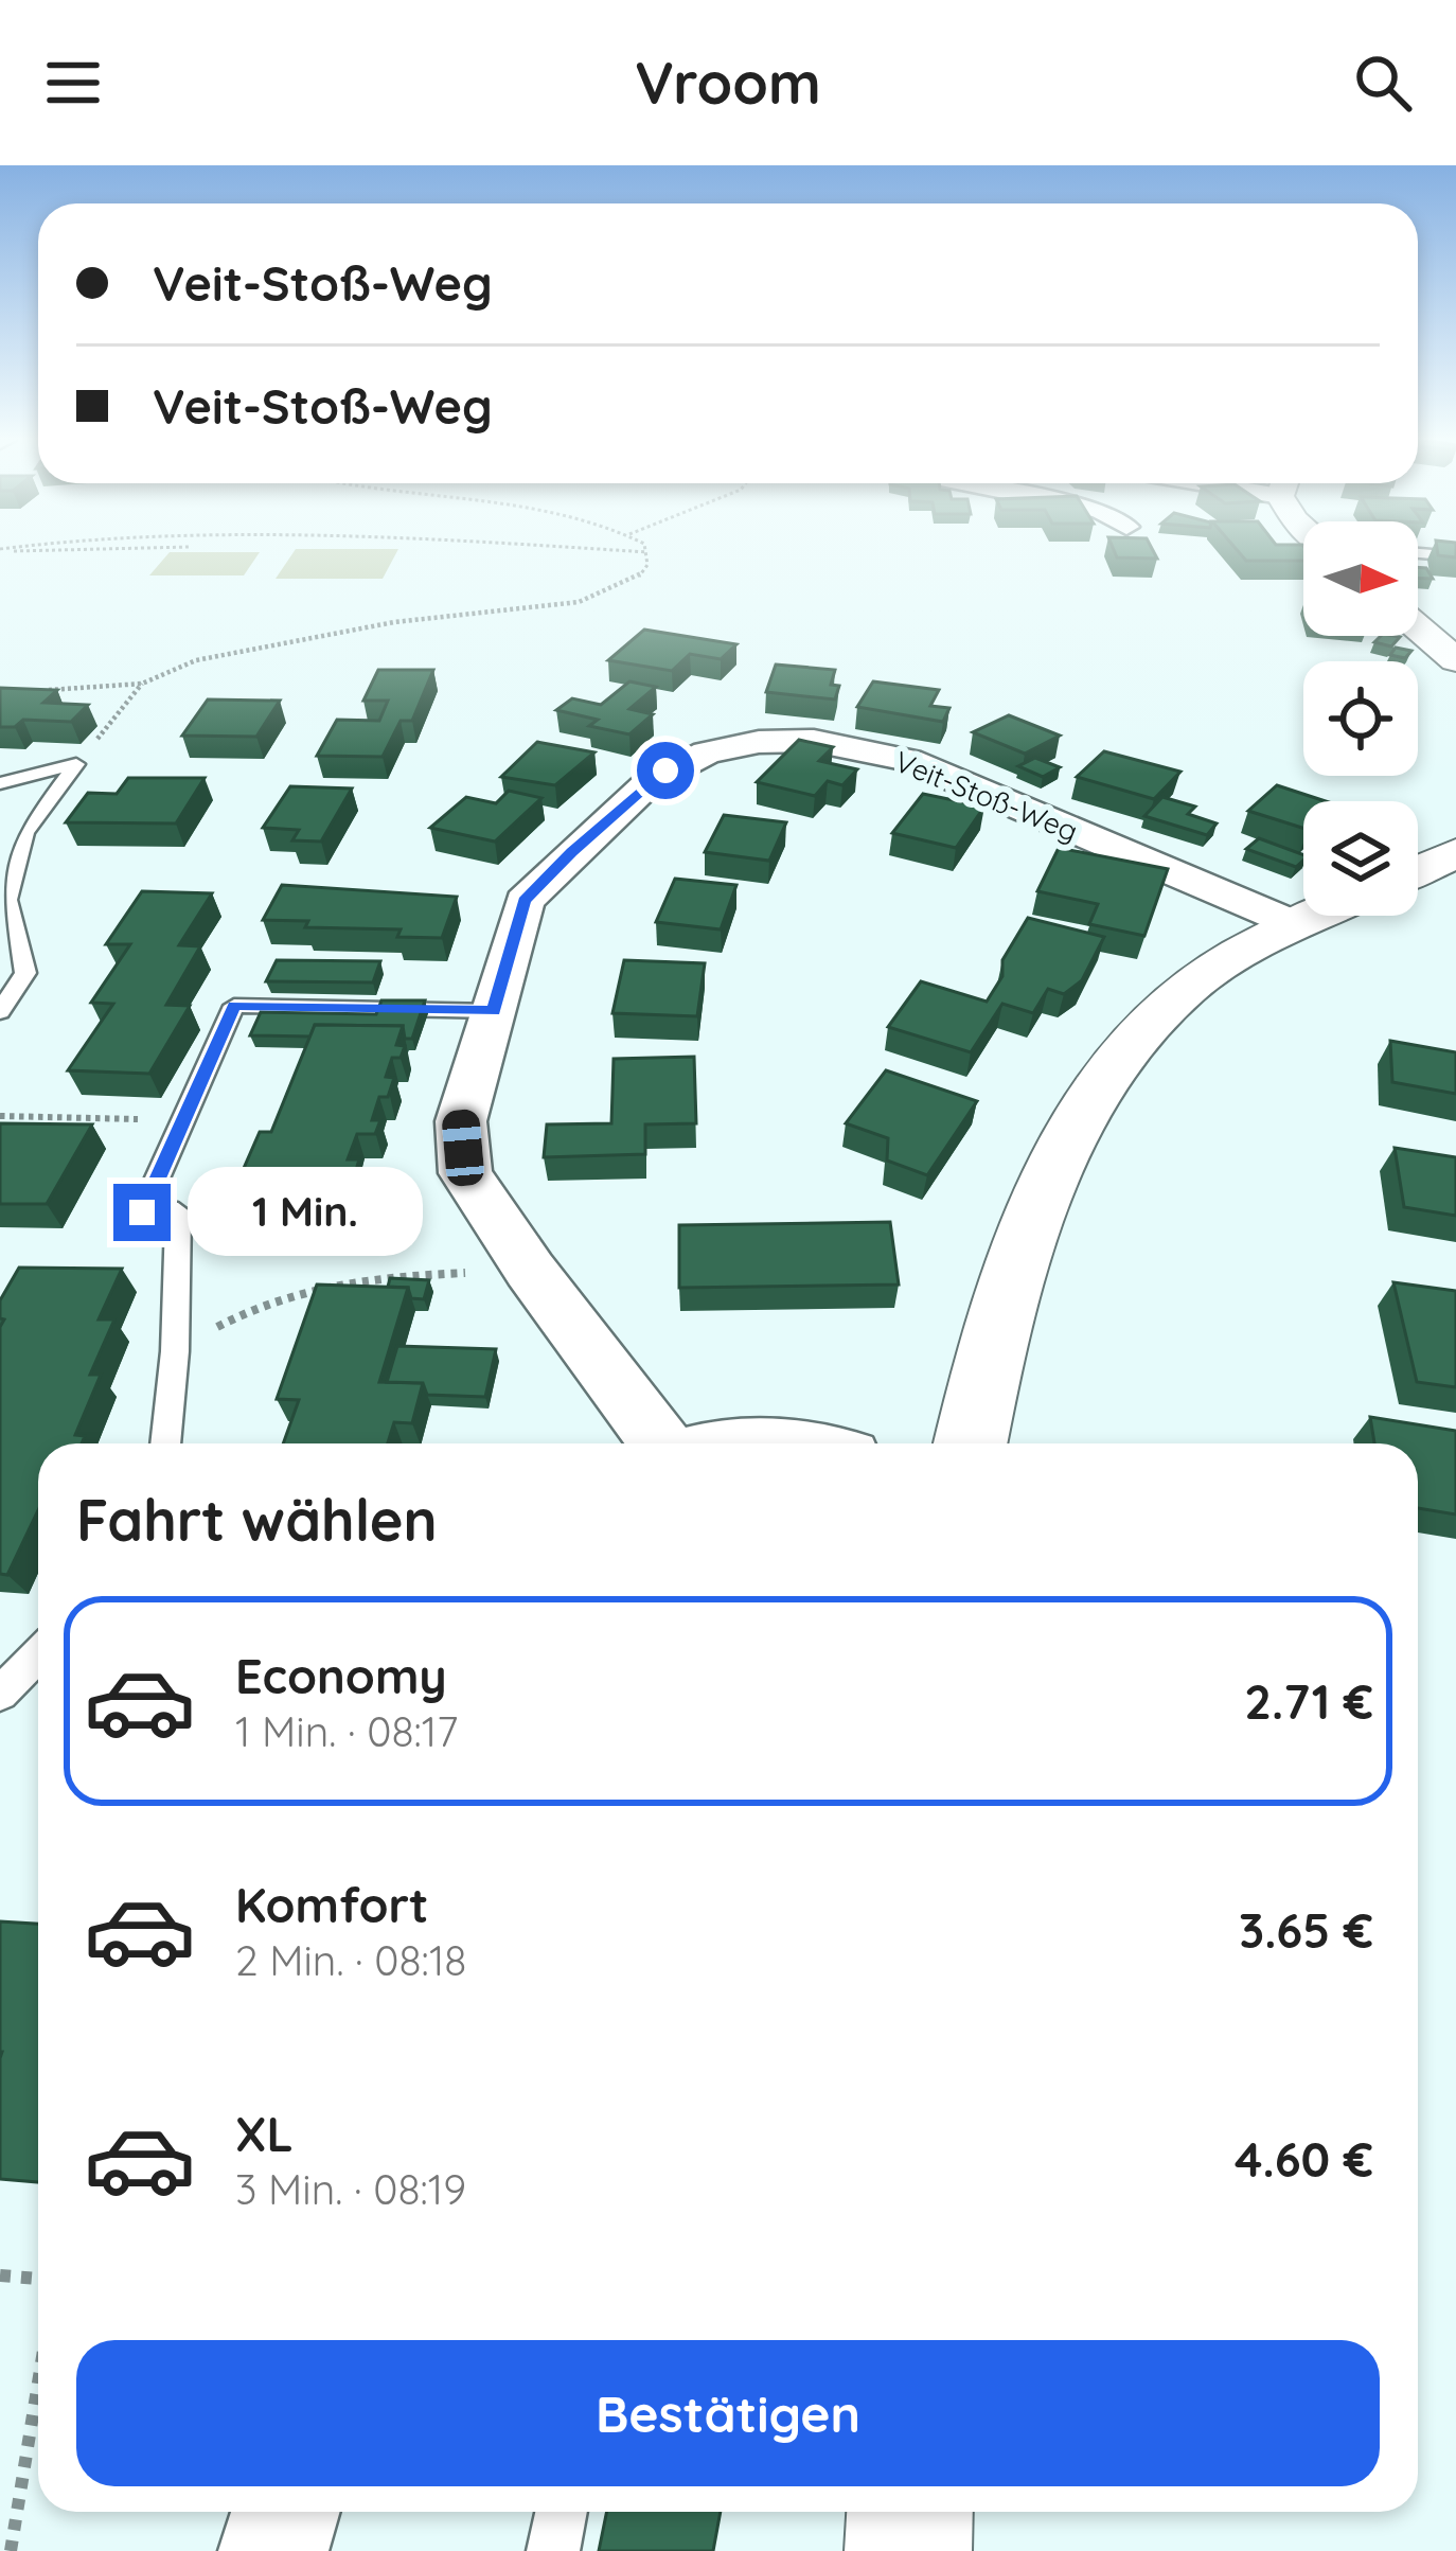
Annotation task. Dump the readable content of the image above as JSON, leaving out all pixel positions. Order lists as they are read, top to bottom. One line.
{"streets":{"street":["Veit-Stoß-Weg"]},"north":"right","page":{"header":"Vroom","banner":["Veit-Stoß-Weg","Veit-Stoß-Weg"],"bubble":"1 Min.","heading":"Fahrt wählen","list":[{"name":"Economy","note":"1 Min. · 08:17","value":"2.71 €"},{"name":"Komfort","note":"2 Min. · 08:18","value":"3.65 €"},{"name":"XL","note":"3 Min. · 08:19","value":"4.60 €"}],"buttons":"Bestätigen"}}
